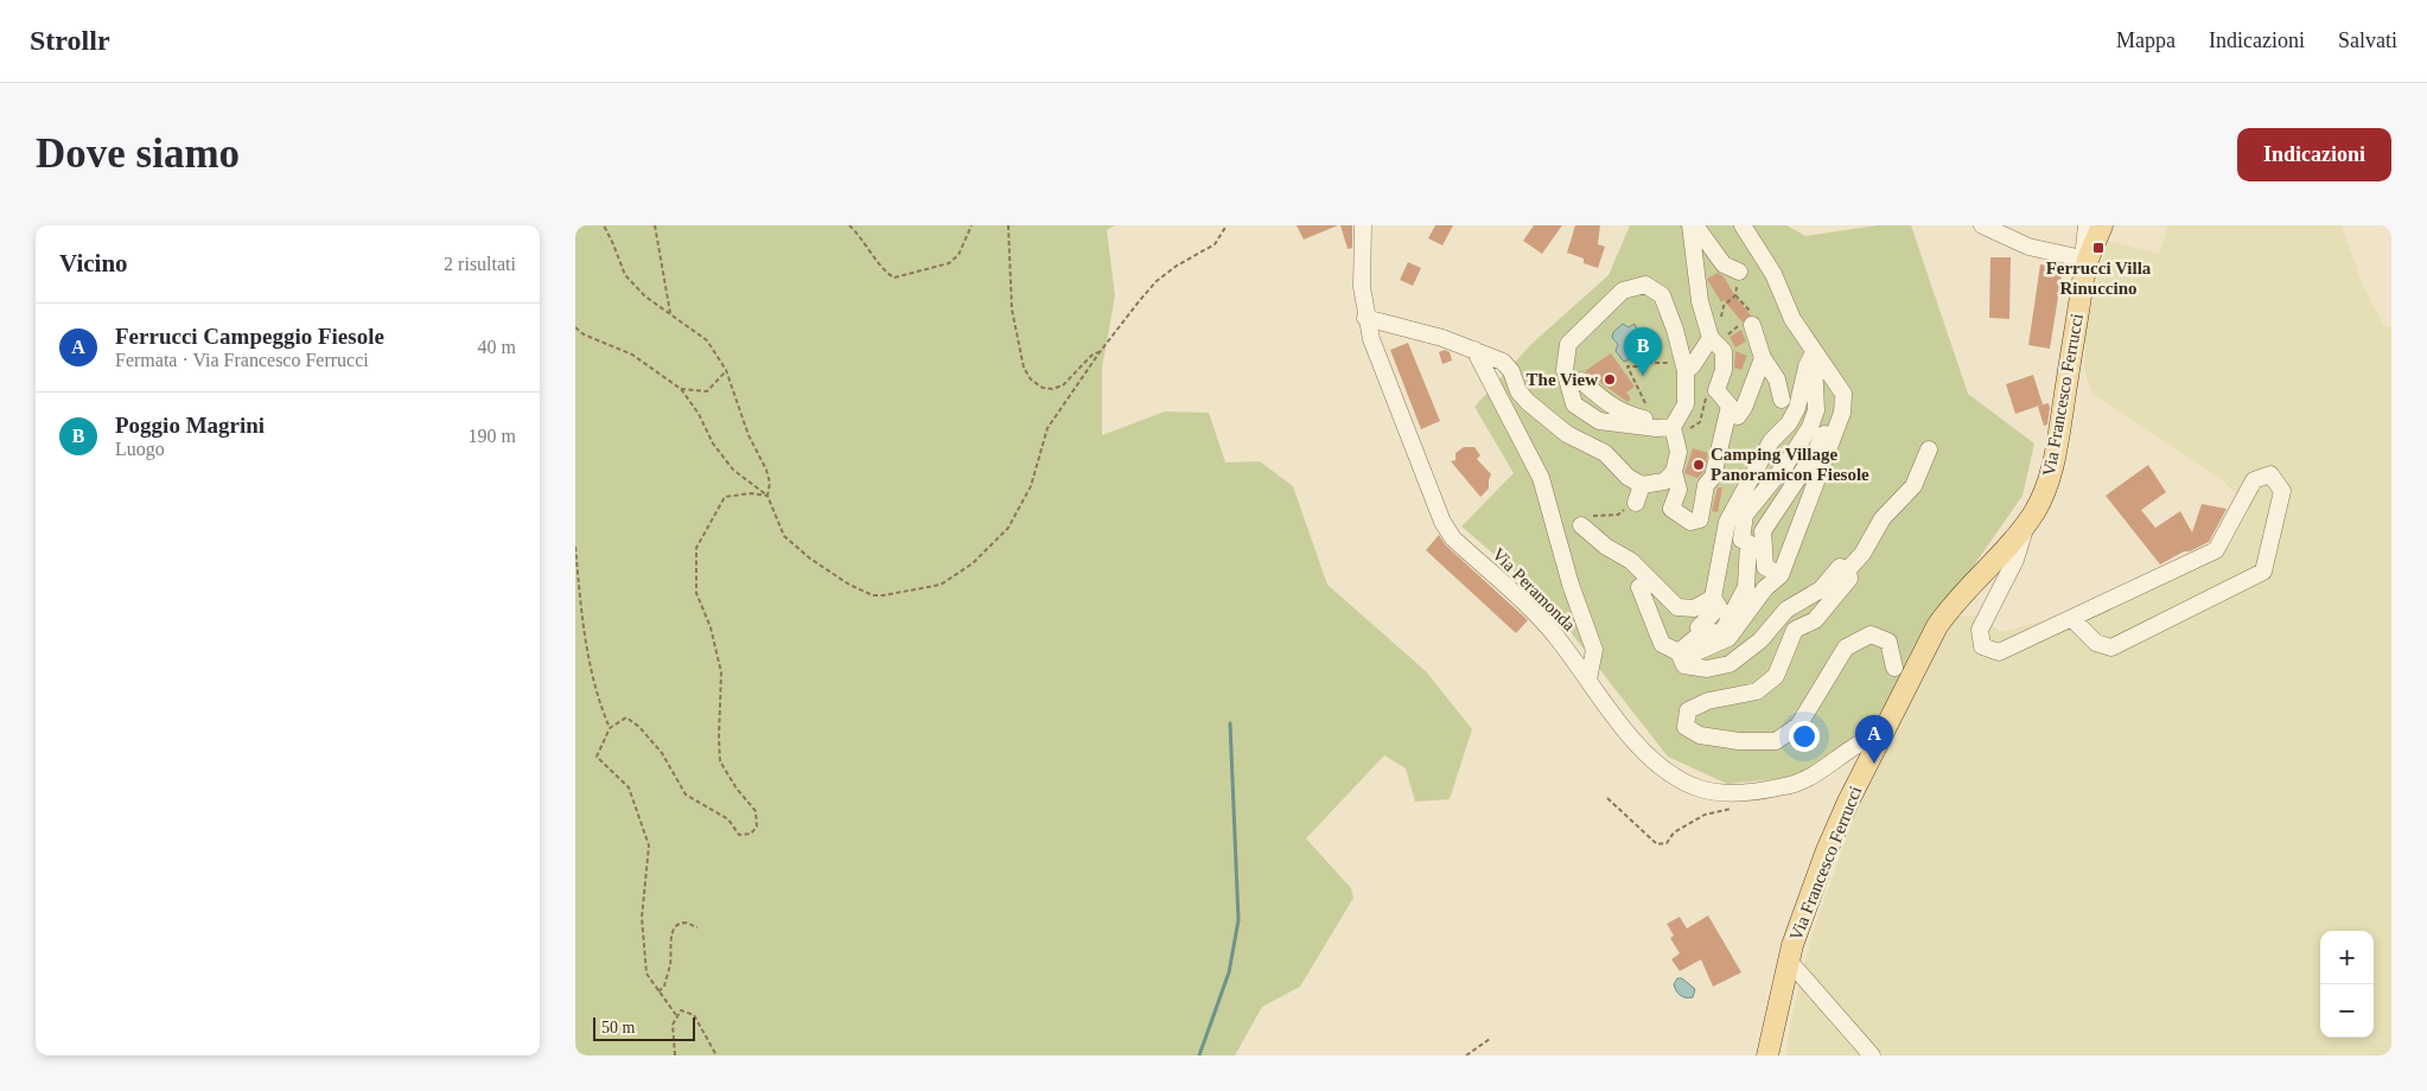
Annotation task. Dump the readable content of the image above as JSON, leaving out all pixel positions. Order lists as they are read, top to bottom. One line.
{"streets":{"main road":["Via Francesco Ferrucci"],"street":["Via Peramonda"]},"crossings":[["Via Francesco Ferrucci","Via Peramonda"]],"places":{"transit":["Ferrucci Villa Rinuccino"],"other":["The View","Camping Village Panoramicon Fiesole"]},"scale_bar":"50 m","page":{"header":"Strollr","nav":["Mappa","Indicazioni","Salvati"],"buttons":"Indicazioni","title":"Dove siamo","heading":["Vicino","2 risultati"],"list":[{"mark":"A","name":"Ferrucci Campeggio Fiesole","note":"Fermata · Via Francesco Ferrucci","value":"40 m"},{"mark":"B","name":"Poggio Magrini","note":"Luogo","value":"190 m"}],"pins":["B","A"],"map_buttons":["+","−"],"scale":"50 m"}}
